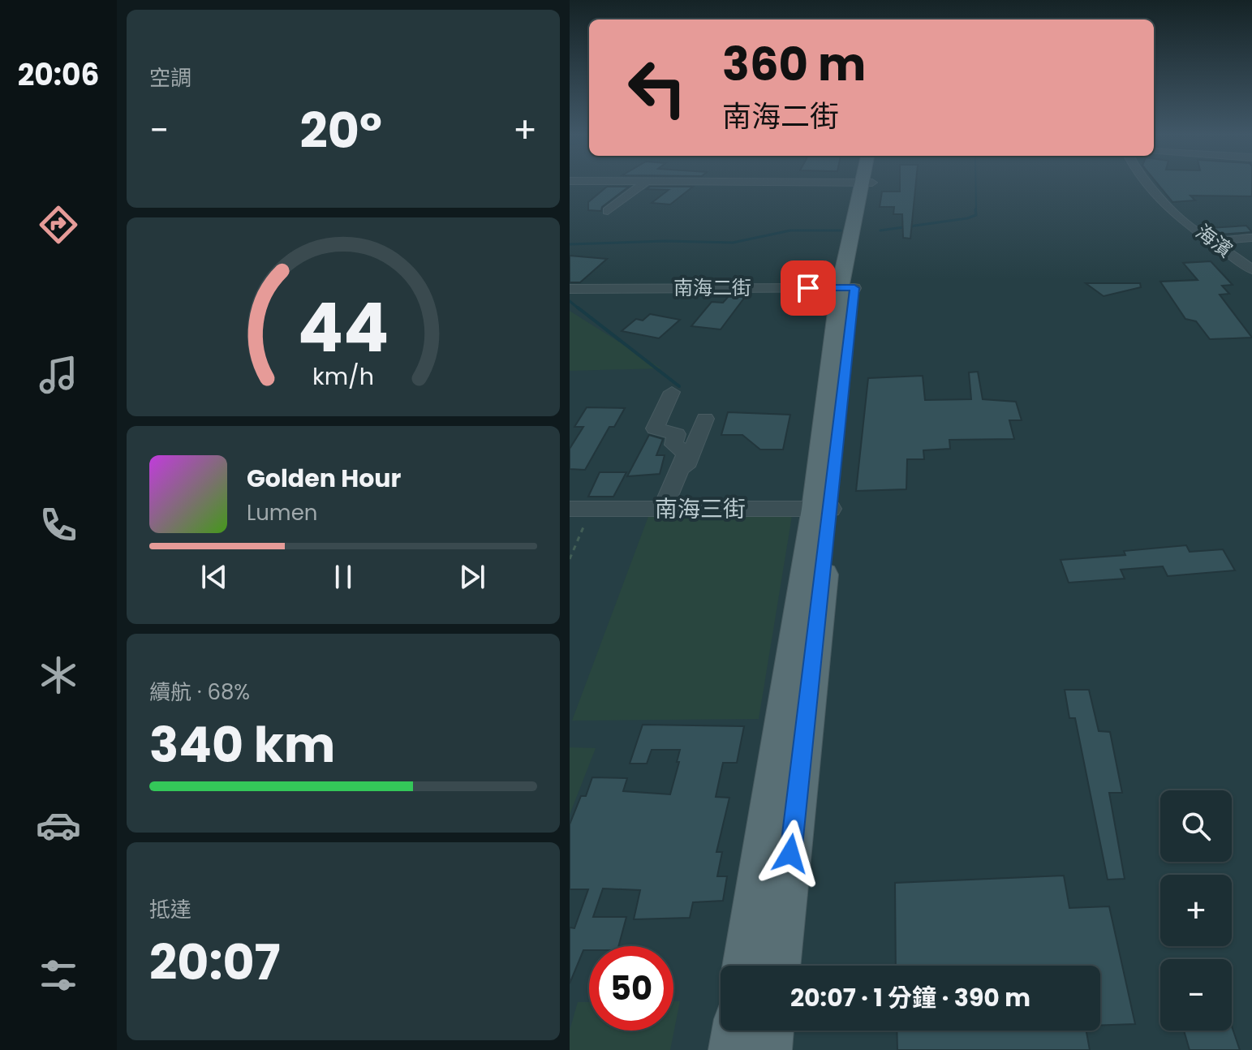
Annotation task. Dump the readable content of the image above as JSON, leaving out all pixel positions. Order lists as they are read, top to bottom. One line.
{"streets":{"street":["海濱","南海二街","南海三街"]},"page":{"tabs":"20:06","tile":["空調",["續航 · 68%","340 km"],["抵達","20:07"]],"turn":["360 m","南海二街"],"heat":["−","20°","+"],"song":["Golden Hour","Lumen"],"map_buttons":["+","−"],"limit":"50","trip":"20:07 · 1 分鐘 · 390 m","gauge":["44","km/h"]}}
